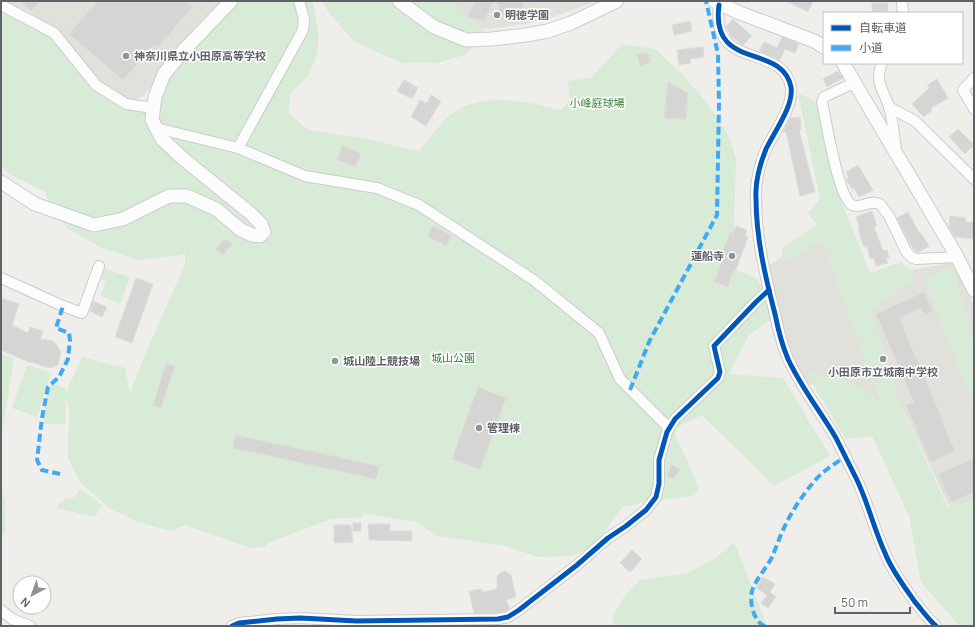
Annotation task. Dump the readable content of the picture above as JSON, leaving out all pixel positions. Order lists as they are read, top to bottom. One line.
{"parks":["小峰庭球場","城山公園"],"places":["明徳学園","神奈川県立小田原高等学校","蓮船寺","小田原市立城南中学校","城山陸上競技場","管理棟"],"legend":["自転車道","小道"],"scale_bar":"50 m","north":"bottom left"}
